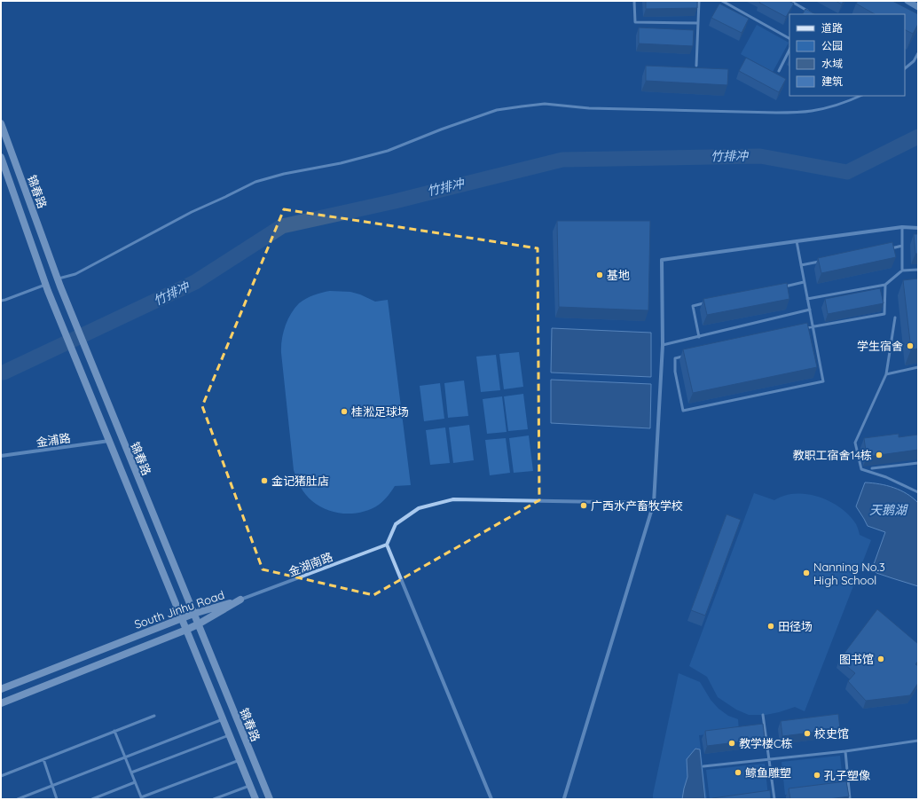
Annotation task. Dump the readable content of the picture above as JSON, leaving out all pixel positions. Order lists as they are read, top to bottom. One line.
{"streets":{"main road":["锦春路","South Jinhu Road"],"street":["金浦路","金湖南路"]},"crossings":[["锦春路","金浦路"],["锦春路","South Jinhu Road"],["金湖南路","South Jinhu Road"]],"water":["竹排冲","天鹅湖"],"places":["基地","学生宿舍","桂淞足球场","教职工宿舍14栋","金记猪肚店","广西水产畜牧学校","Nanning No.3 High School","田径场","图书馆","校史馆","教学楼C栋","鲸鱼雕塑","孔子塑像"],"legend":["道路","公园","水域","建筑"]}
